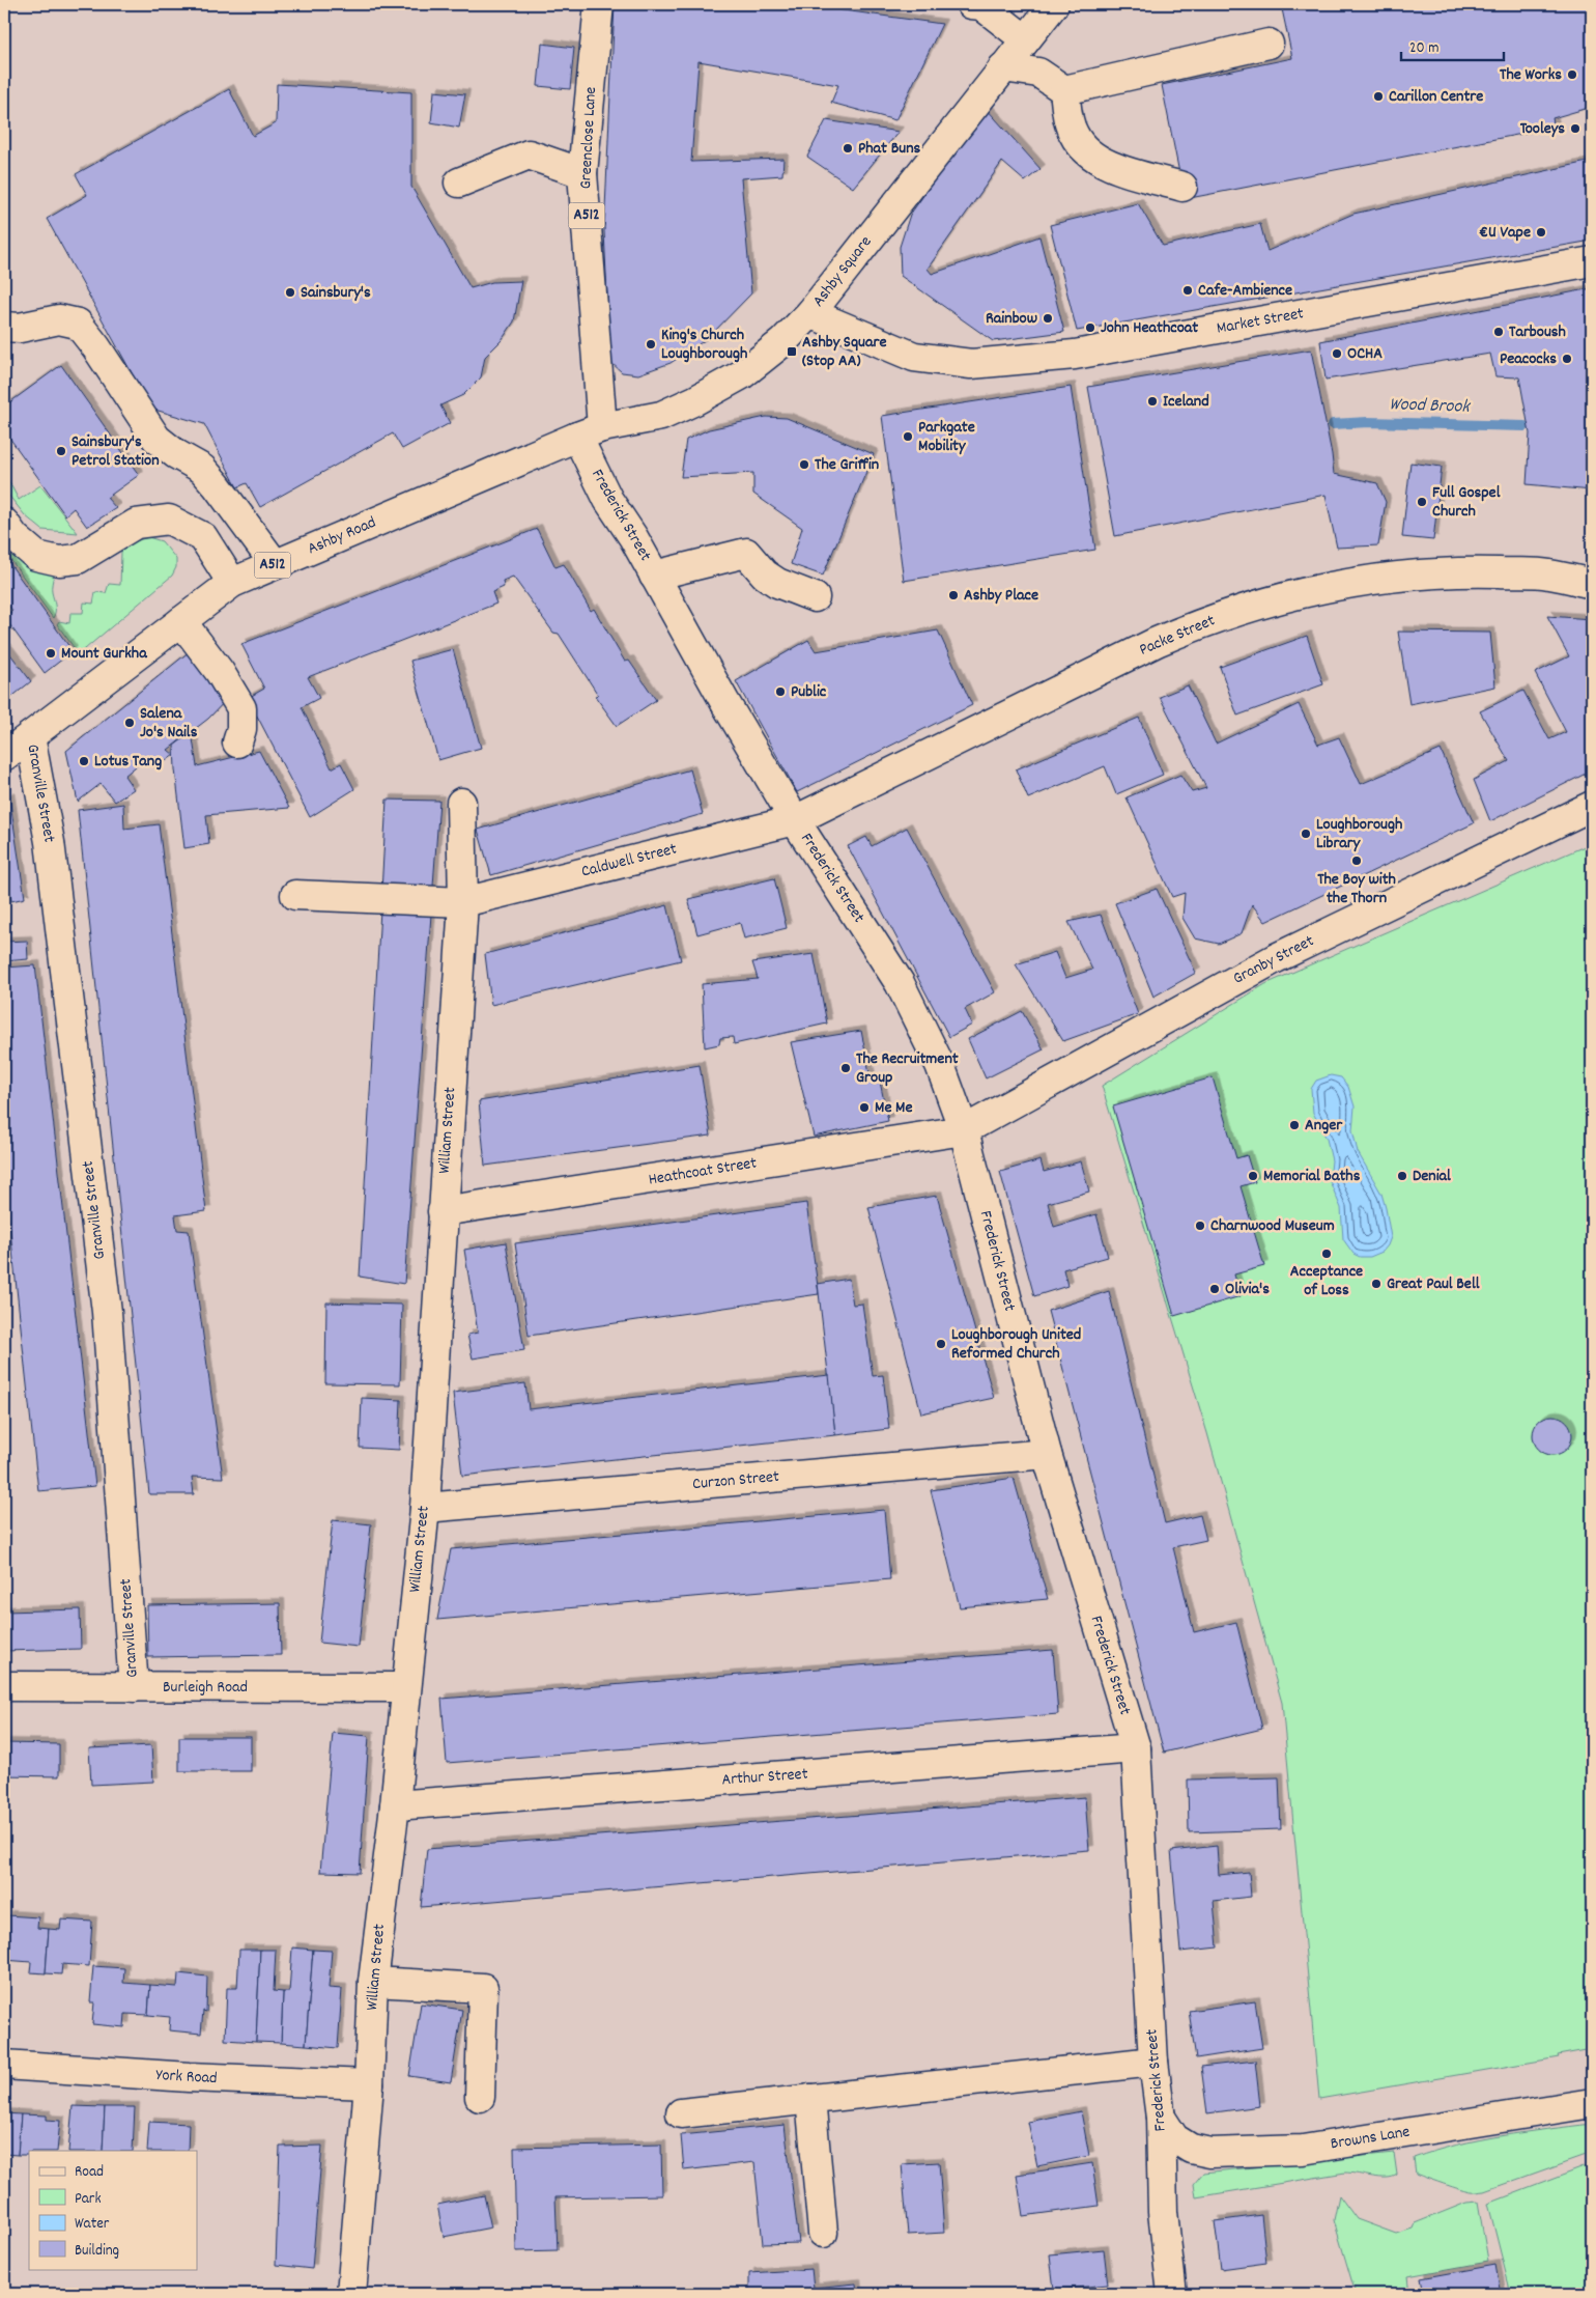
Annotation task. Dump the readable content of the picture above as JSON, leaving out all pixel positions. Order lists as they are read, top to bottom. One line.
{"streets":{"street":["Greenclose Lane","A512","Ashby Square","Market Street","Frederick Street","Ashby Road","Packe Street","Granville Street","Caldwell Street","Granby Street","William Street","Heathcoat Street","Curzon Street","Burleigh Road","Arthur Street","York Road","Browns Lane"]},"crossings":[["Greenclose Lane","Ashby Square"],["Greenclose Lane","Frederick Street"],["Greenclose Lane","Ashby Road"],["A512","Ashby Square"],["Ashby Square","Market Street"],["Ashby Square","Frederick Street"],["Ashby Square","Ashby Road"],["Frederick Street","Ashby Road"],["Frederick Street","Packe Street"],["Frederick Street","Caldwell Street"],["Frederick Street","Granby Street"],["Frederick Street","Heathcoat Street"],["Frederick Street","Curzon Street"],["Frederick Street","Arthur Street"],["Frederick Street","Browns Lane"],["Ashby Road","Granville Street"],["Packe Street","Caldwell Street"],["Granville Street","Burleigh Road"],["Caldwell Street","William Street"],["Granby Street","Heathcoat Street"],["William Street","Heathcoat Street"],["William Street","Curzon Street"],["William Street","Burleigh Road"],["William Street","Arthur Street"],["William Street","York Road"]],"water":["Wood Brook"],"places":{"other":["The Works","Carillon Centre","Tooleys","Phat Buns","€U Vape","Cafe-Ambience","Sainsbury's","Rainbow","John Heathcoat","Tarboush","King's Church Loughborough","OCHA","Peacocks","Iceland","Parkgate Mobility","Sainsbury's Petrol Station","The Griffin","Full Gospel Church","Ashby Place","Mount Gurkha","Public","Salena Jo's Nails","Lotus Tang","Loughborough Library","The Boy with the Thorn","The Recruitment Group","Me Me","Anger","Memorial Baths","Denial","Charnwood Museum","Acceptance of Loss","Great Paul Bell","Olivia's","Loughborough United Reformed Church"],"transit":["Ashby Square (Stop AA)"]},"legend":["Road","Park","Water","Building"],"scale_bar":"20 m"}
